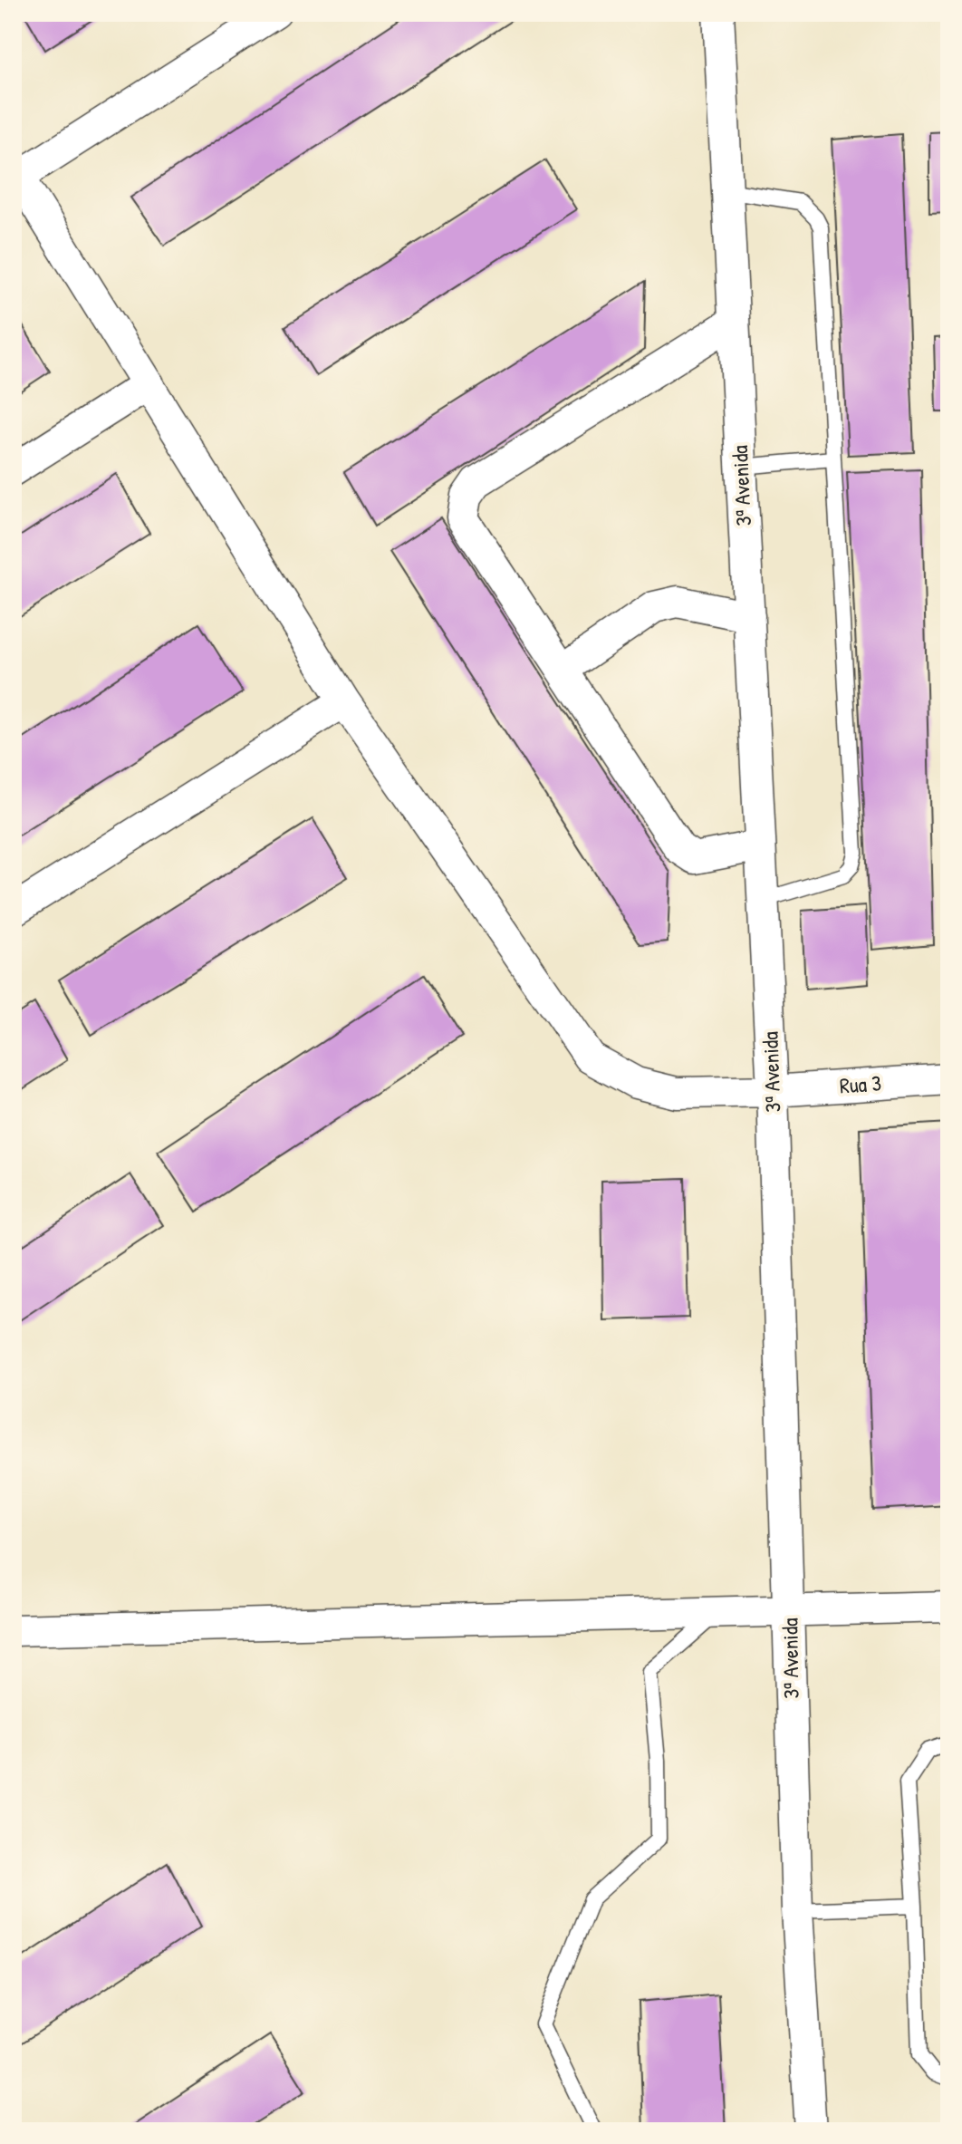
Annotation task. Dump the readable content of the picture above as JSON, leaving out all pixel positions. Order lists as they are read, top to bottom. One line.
{"streets":{"street":["3ª Avenida","Rua 3"]},"crossings":[["3ª Avenida","Rua 3"]]}
